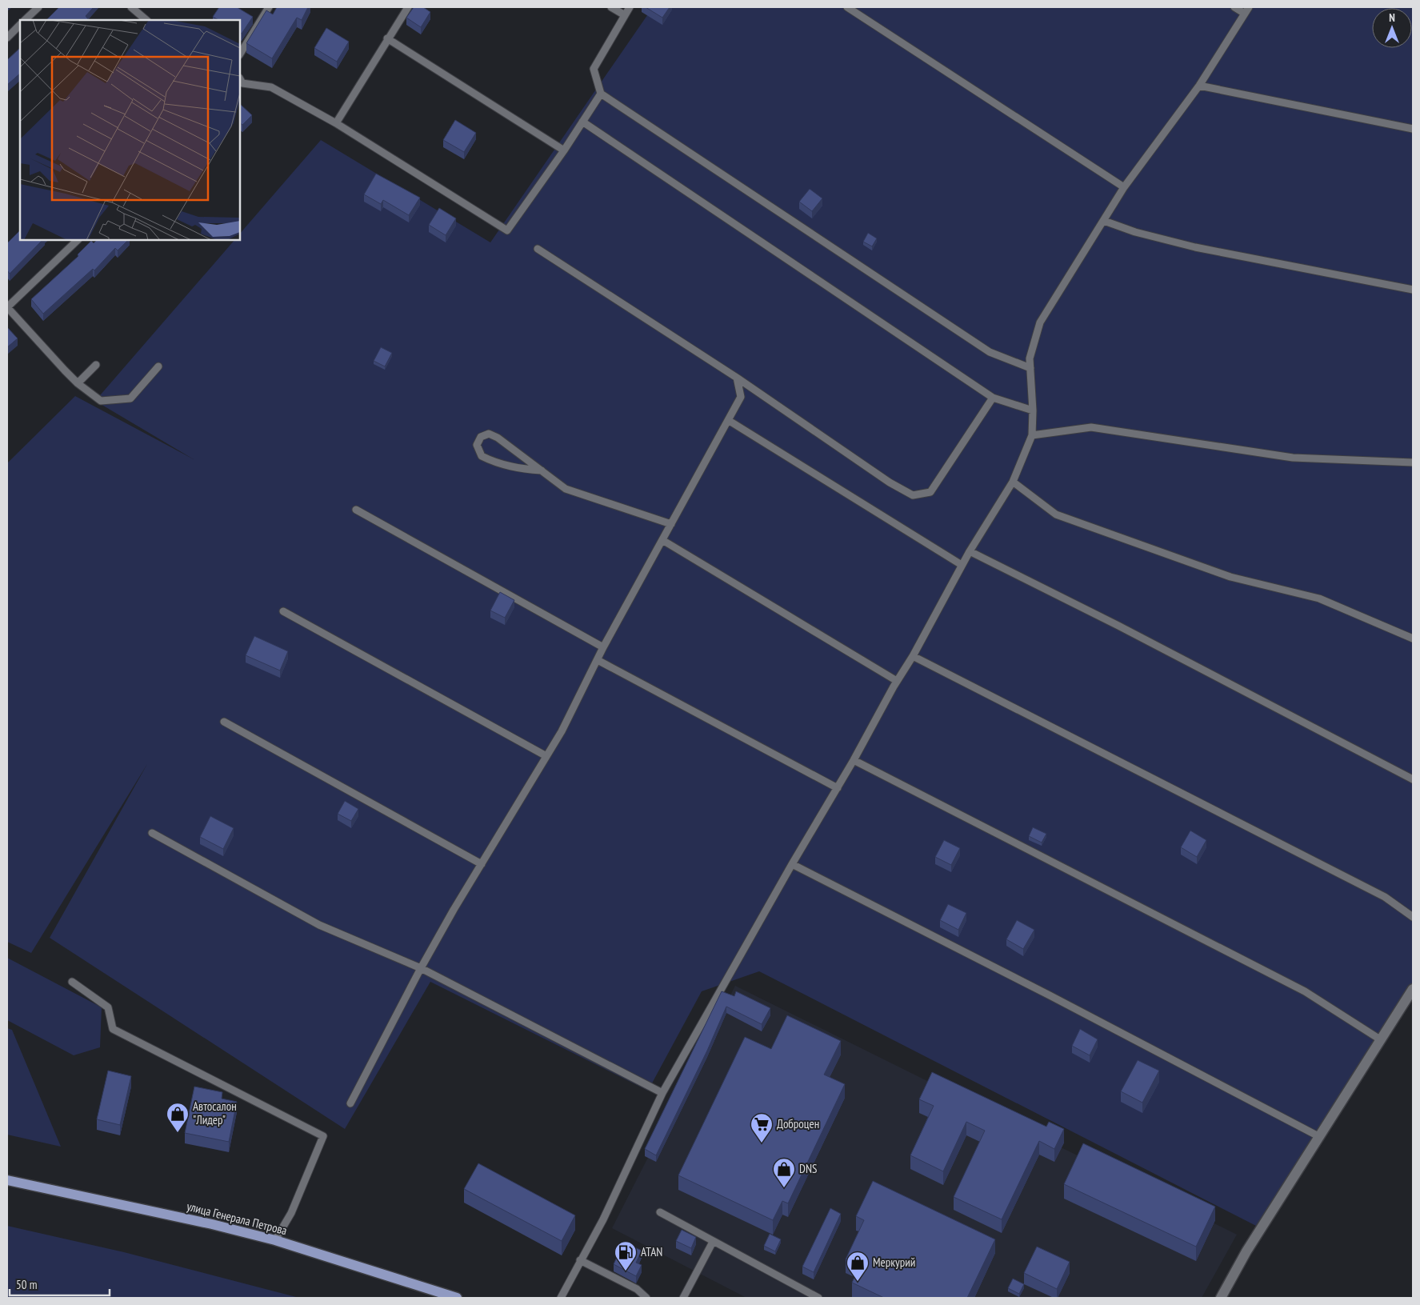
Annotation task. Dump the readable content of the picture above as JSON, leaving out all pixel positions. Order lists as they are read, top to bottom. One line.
{"streets":{"main road":["улица Генерала Петрова"]},"places":{"shop":["Автосалон \"Лидер\"","DNS","Меркурий"],"supermarket":["Доброцен"],"fuel station":["ATAN"]},"scale_bar":"50 m","north":"top"}
